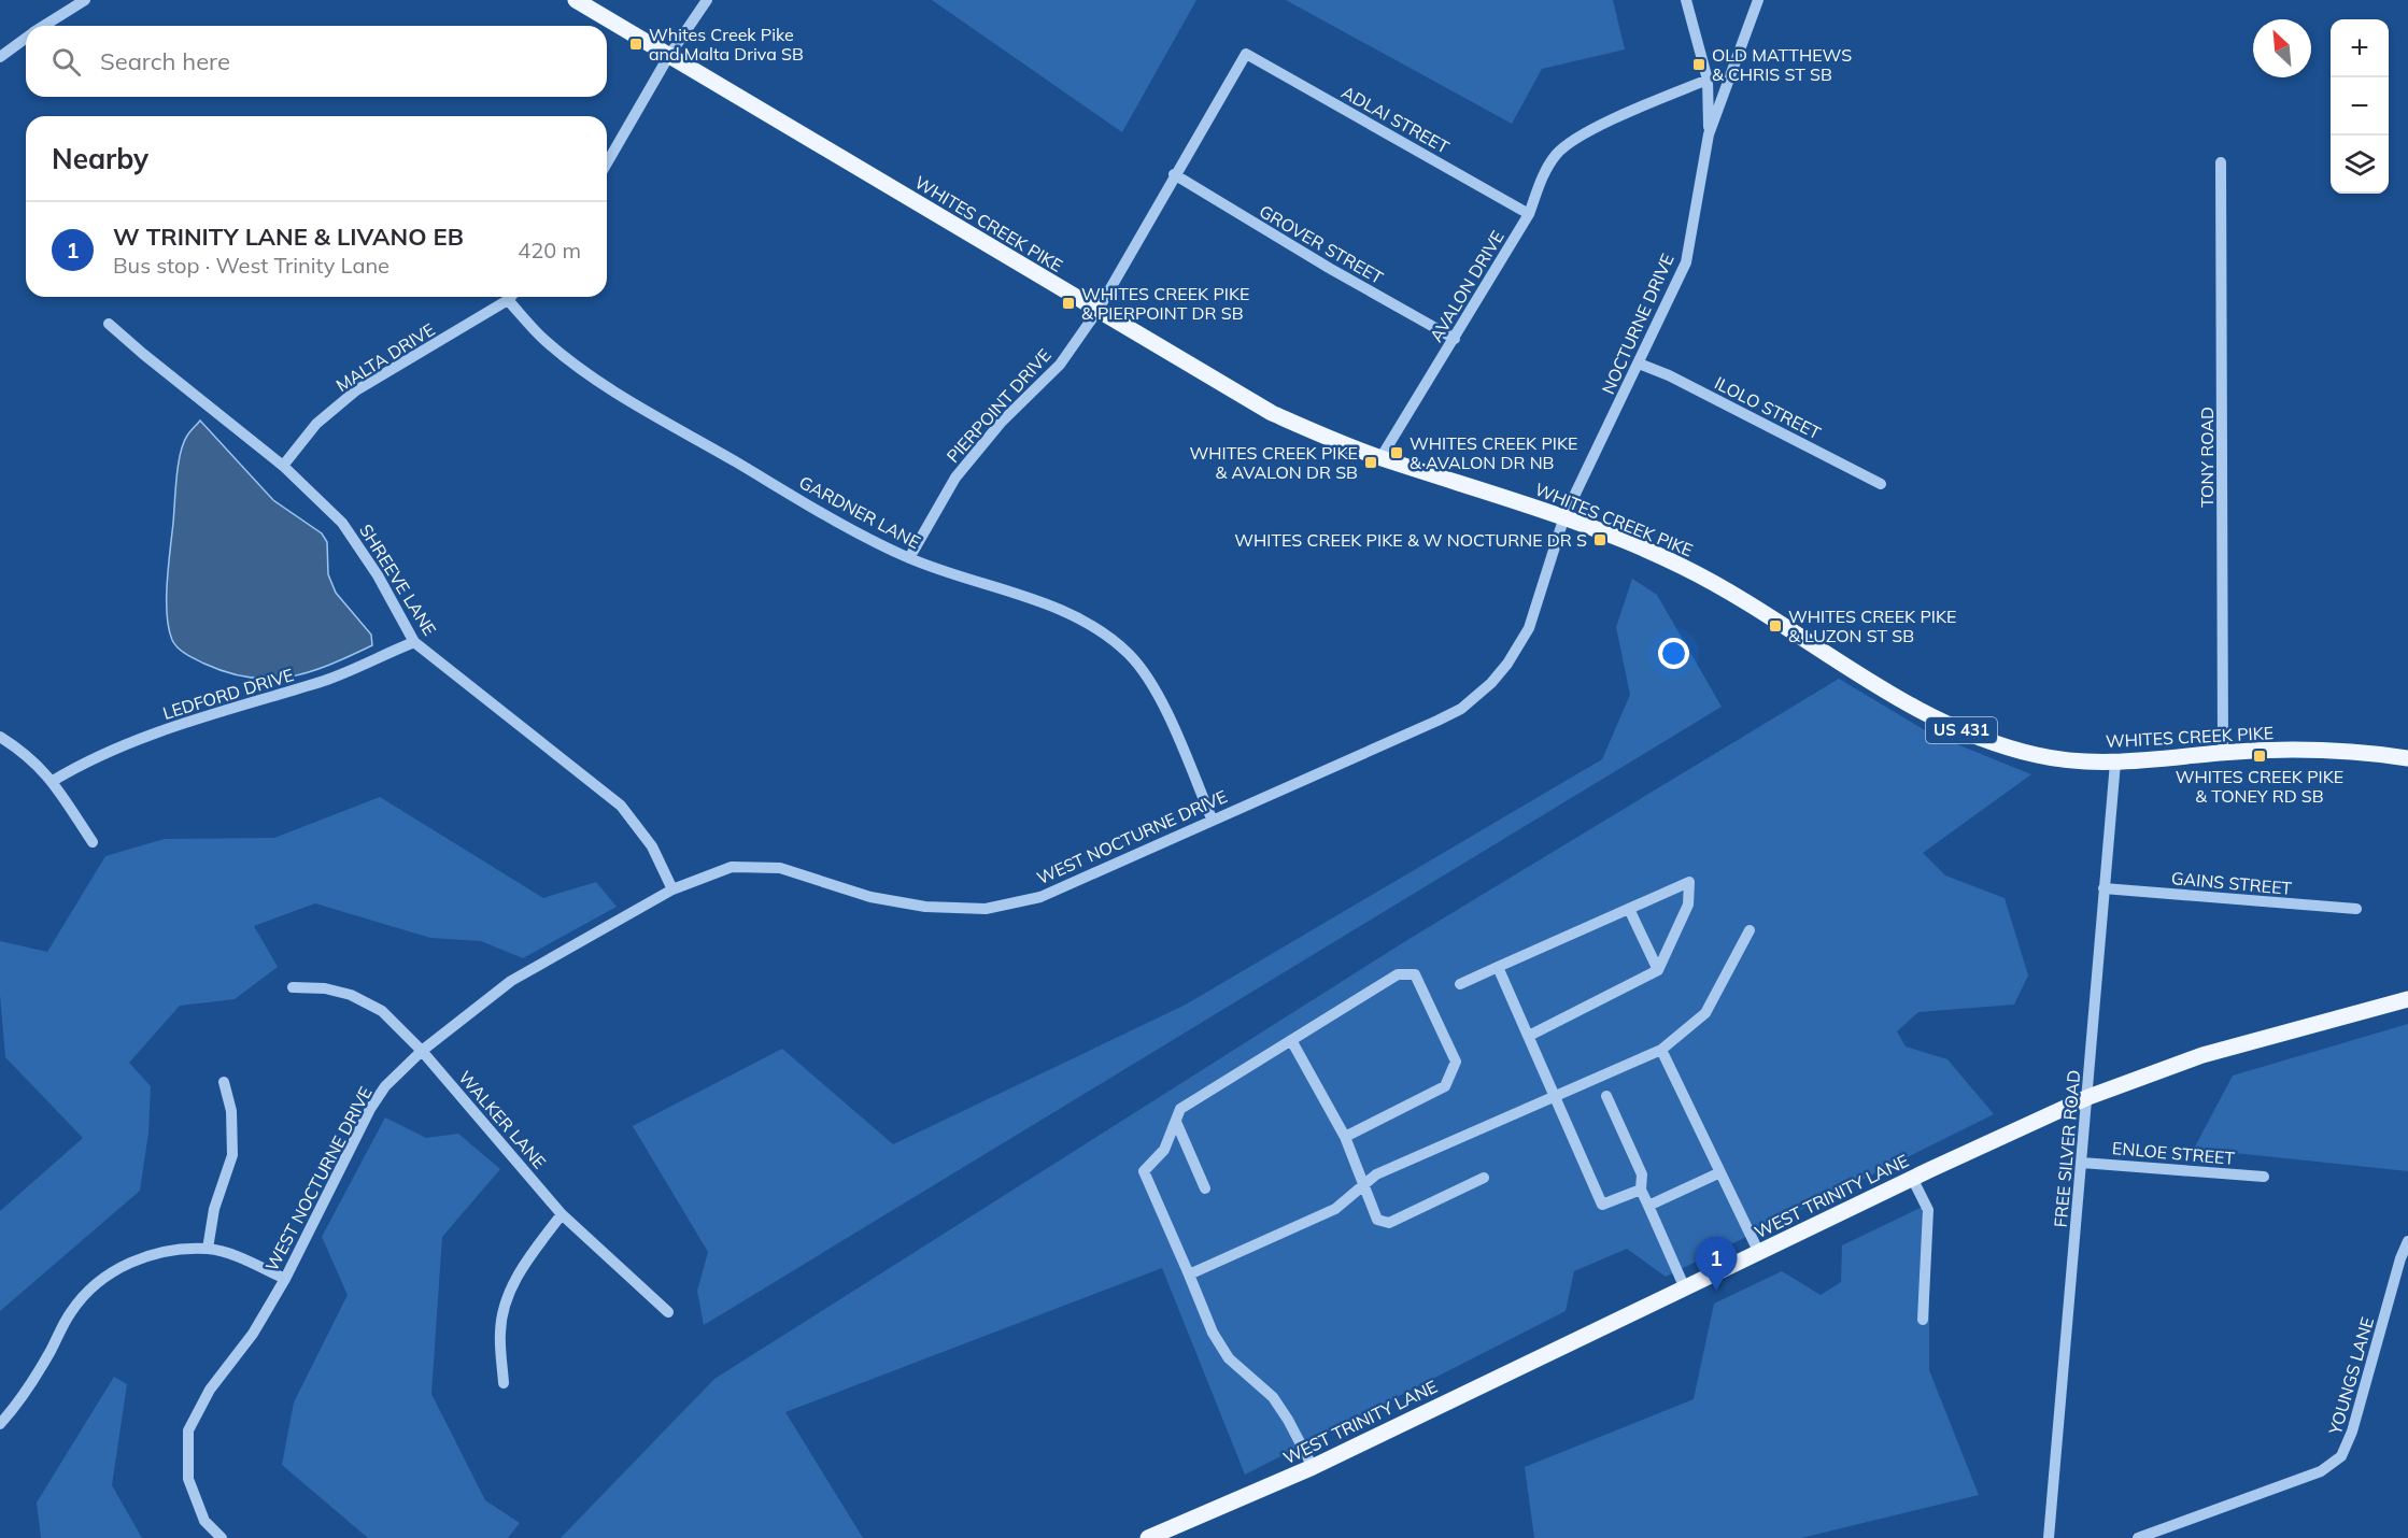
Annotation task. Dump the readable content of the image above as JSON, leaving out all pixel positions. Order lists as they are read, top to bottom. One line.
{"streets":{"main road":["WHITES CREEK PIKE","US 431","WEST TRINITY LANE"],"street":["ADLAI STREET","GROVER STREET","AVALON DRIVE","NOCTURNE DRIVE","MALTA DRIVE","PIERPOINT DRIVE","ILOLO STREET","TONY ROAD","GARDNER LANE","SHREEVE LANE","LEDFORD DRIVE","WEST NOCTURNE DRIVE","GAINS STREET","WALKER LANE","FREE SILVER ROAD","ENLOE STREET","YOUNGS LANE"]},"crossings":[["ADLAI STREET","AVALON DRIVE"],["ADLAI STREET","PIERPOINT DRIVE"],["WHITES CREEK PIKE","AVALON DRIVE"],["WHITES CREEK PIKE","NOCTURNE DRIVE"],["WHITES CREEK PIKE","PIERPOINT DRIVE"],["WHITES CREEK PIKE","TONY ROAD"],["WHITES CREEK PIKE","WEST NOCTURNE DRIVE"],["WHITES CREEK PIKE","FREE SILVER ROAD"],["GROVER STREET","AVALON DRIVE"],["GROVER STREET","PIERPOINT DRIVE"],["NOCTURNE DRIVE","ILOLO STREET"],["NOCTURNE DRIVE","WEST NOCTURNE DRIVE"],["MALTA DRIVE","GARDNER LANE"],["MALTA DRIVE","SHREEVE LANE"],["PIERPOINT DRIVE","GARDNER LANE"],["GARDNER LANE","WEST NOCTURNE DRIVE"],["SHREEVE LANE","LEDFORD DRIVE"],["SHREEVE LANE","WEST NOCTURNE DRIVE"],["WEST NOCTURNE DRIVE","WALKER LANE"],["GAINS STREET","FREE SILVER ROAD"],["FREE SILVER ROAD","ENLOE STREET"],["FREE SILVER ROAD","WEST TRINITY LANE"]],"places":{"transit":["Whites Creek Pike and Malta Driva SB","OLD MATTHEWS & CHRIS ST SB","WHITES CREEK PIKE & PIERPOINT DR SB","WHITES CREEK PIKE & AVALON DR NB","WHITES CREEK PIKE & AVALON DR SB","WHITES CREEK PIKE & W NOCTURNE DR S","WHITES CREEK PIKE & LUZON ST SB","WHITES CREEK PIKE & TONEY RD SB"]},"north":"top left","page":{"map_buttons":["+","−"],"search":"Search here","heading":"Nearby","list":[{"mark":"1","name":"W TRINITY LANE & LIVANO EB","note":"Bus stop · West Trinity Lane","value":"420 m"}],"pins":"1"}}
